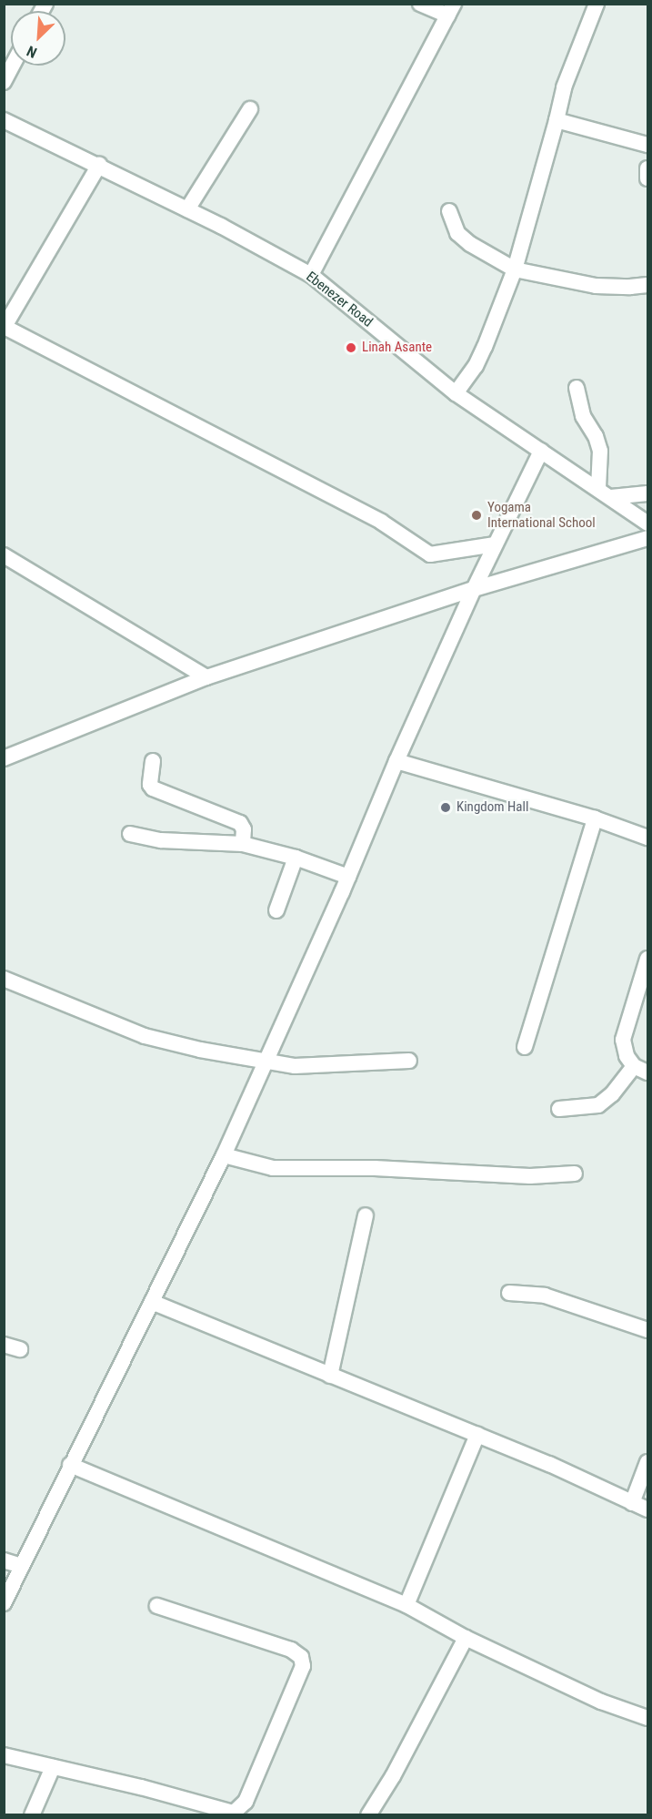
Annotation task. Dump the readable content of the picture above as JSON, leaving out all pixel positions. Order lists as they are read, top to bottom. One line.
{"streets":{"street":["Ebenezer Road"]},"places":["Linah Asante","Yogama International School","Kingdom Hall"],"north":"bottom left"}
